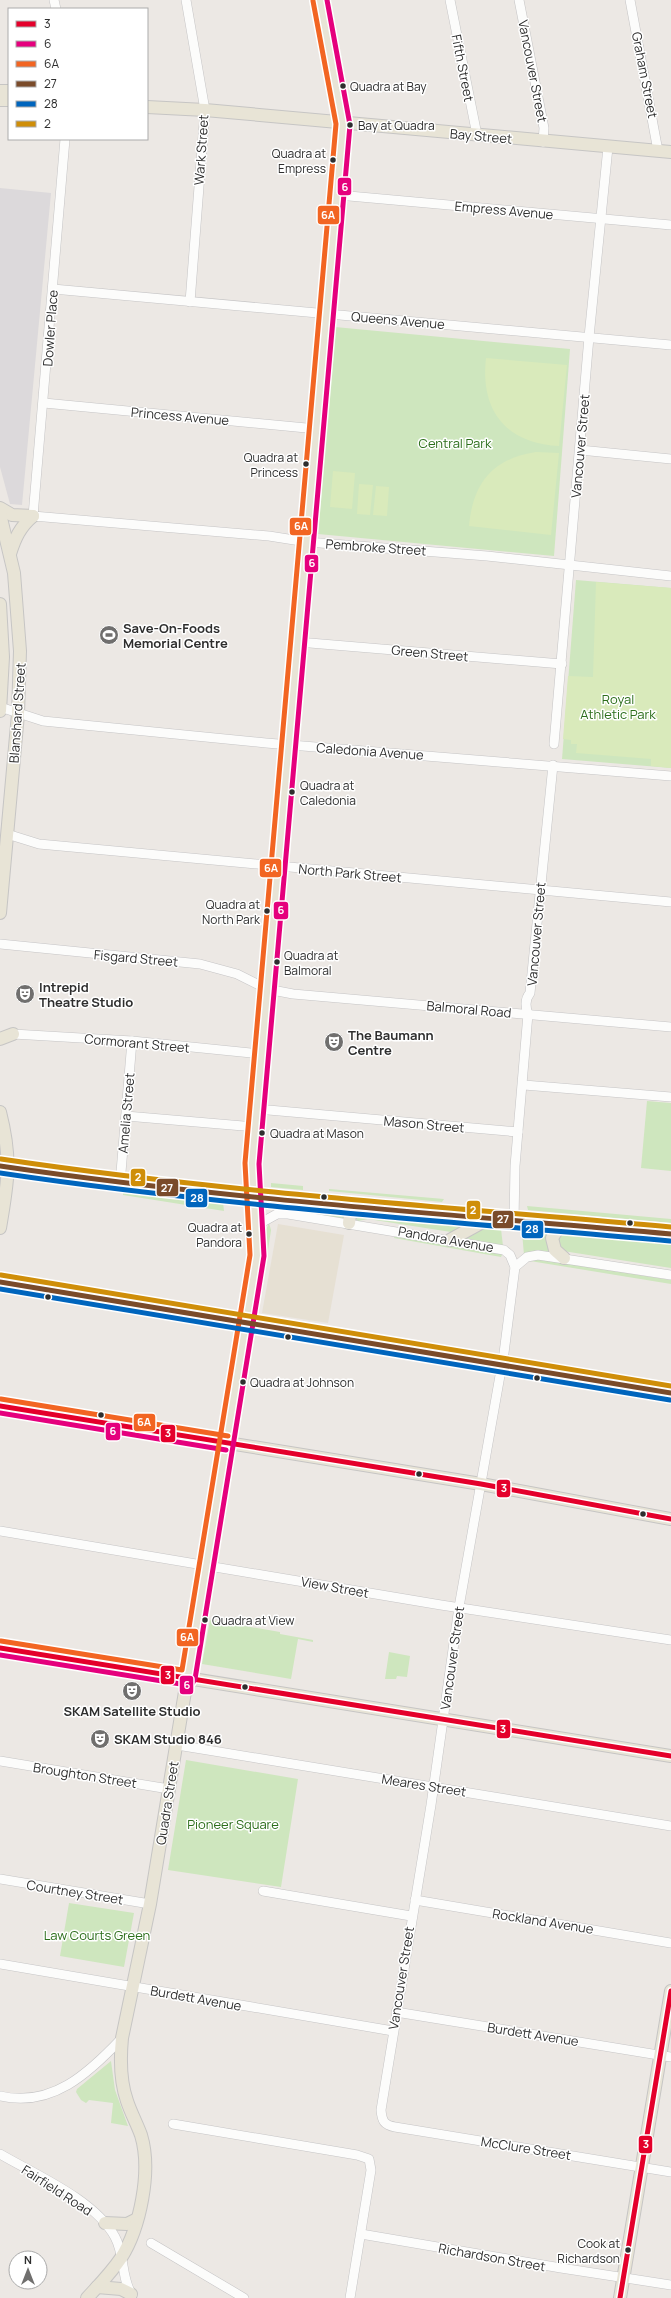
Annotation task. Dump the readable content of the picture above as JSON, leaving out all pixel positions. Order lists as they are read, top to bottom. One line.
{"streets":{"main road":["Bay Street","Blanshard Street","Pandora Avenue","Quadra Street"],"street":["Fifth Street","Vancouver Street","Graham Street","Wark Street","Empress Avenue","Queens Avenue","Dowler Place","Princess Avenue","Pembroke Street","Green Street","Caledonia Avenue","North Park Street","Fisgard Street","Balmoral Road","Cormorant Street","Amelia Street","Mason Street","View Street","Broughton Street","Meares Street","Courtney Street","Rockland Avenue","Burdett Avenue","McClure Street","Fairfield Road","Richardson Street"]},"crossings":[["Fifth Street","Bay Street"],["Vancouver Street","Bay Street"],["Vancouver Street","Empress Avenue"],["Vancouver Street","Queens Avenue"],["Vancouver Street","Pembroke Street"],["Vancouver Street","Green Street"],["Vancouver Street","Caledonia Avenue"],["Vancouver Street","North Park Street"],["Vancouver Street","Balmoral Road"],["Vancouver Street","Mason Street"],["Vancouver Street","Pandora Avenue"],["Vancouver Street","View Street"],["Vancouver Street","Meares Street"],["Vancouver Street","Rockland Avenue"],["Vancouver Street","Burdett Avenue"],["Vancouver Street","McClure Street"],["Graham Street","Bay Street"],["Bay Street","Wark Street"],["Bay Street","Quadra Street"],["Wark Street","Queens Avenue"],["Empress Avenue","Quadra Street"],["Queens Avenue","Dowler Place"],["Queens Avenue","Quadra Street"],["Dowler Place","Princess Avenue"],["Dowler Place","Pembroke Street"],["Princess Avenue","Quadra Street"],["Pembroke Street","Quadra Street"],["Green Street","Quadra Street"],["Blanshard Street","Caledonia Avenue"],["Blanshard Street","North Park Street"],["Caledonia Avenue","Quadra Street"],["North Park Street","Quadra Street"],["Fisgard Street","Balmoral Road"],["Fisgard Street","Quadra Street"],["Balmoral Road","Quadra Street"],["Cormorant Street","Amelia Street"],["Cormorant Street","Quadra Street"],["Amelia Street","Pandora Avenue"],["Mason Street","Quadra Street"],["Pandora Avenue","Quadra Street"],["View Street","Quadra Street"],["Broughton Street","Quadra Street"],["Meares Street","Quadra Street"],["Quadra Street","Courtney Street"],["Quadra Street","Burdett Avenue"],["Quadra Street","Fairfield Road"]],"parks":["Central Park","Royal Athletic Park","Pioneer Square","Law Courts Green"],"places":{"other":["Quadra at Bay","Bay at Quadra","Quadra at Empress","Quadra at Princess","Quadra at Caledonia","Quadra at North Park","Quadra at Balmoral","Quadra at Mason","Quadra at Pandora","Quadra at Johnson","Quadra at View","Cook at Richardson"],"sports":["Save-On-Foods Memorial Centre"],"theatre":["Intrepid Theatre Studio","The Baumann Centre","SKAM Satellite Studio","SKAM Studio 846"]},"lines":["transit line 6","transit line 6A","transit line 2","transit line 27","transit line 28","transit line 3"],"legend":["3","6","6A","27","28","2"],"north":"top"}
